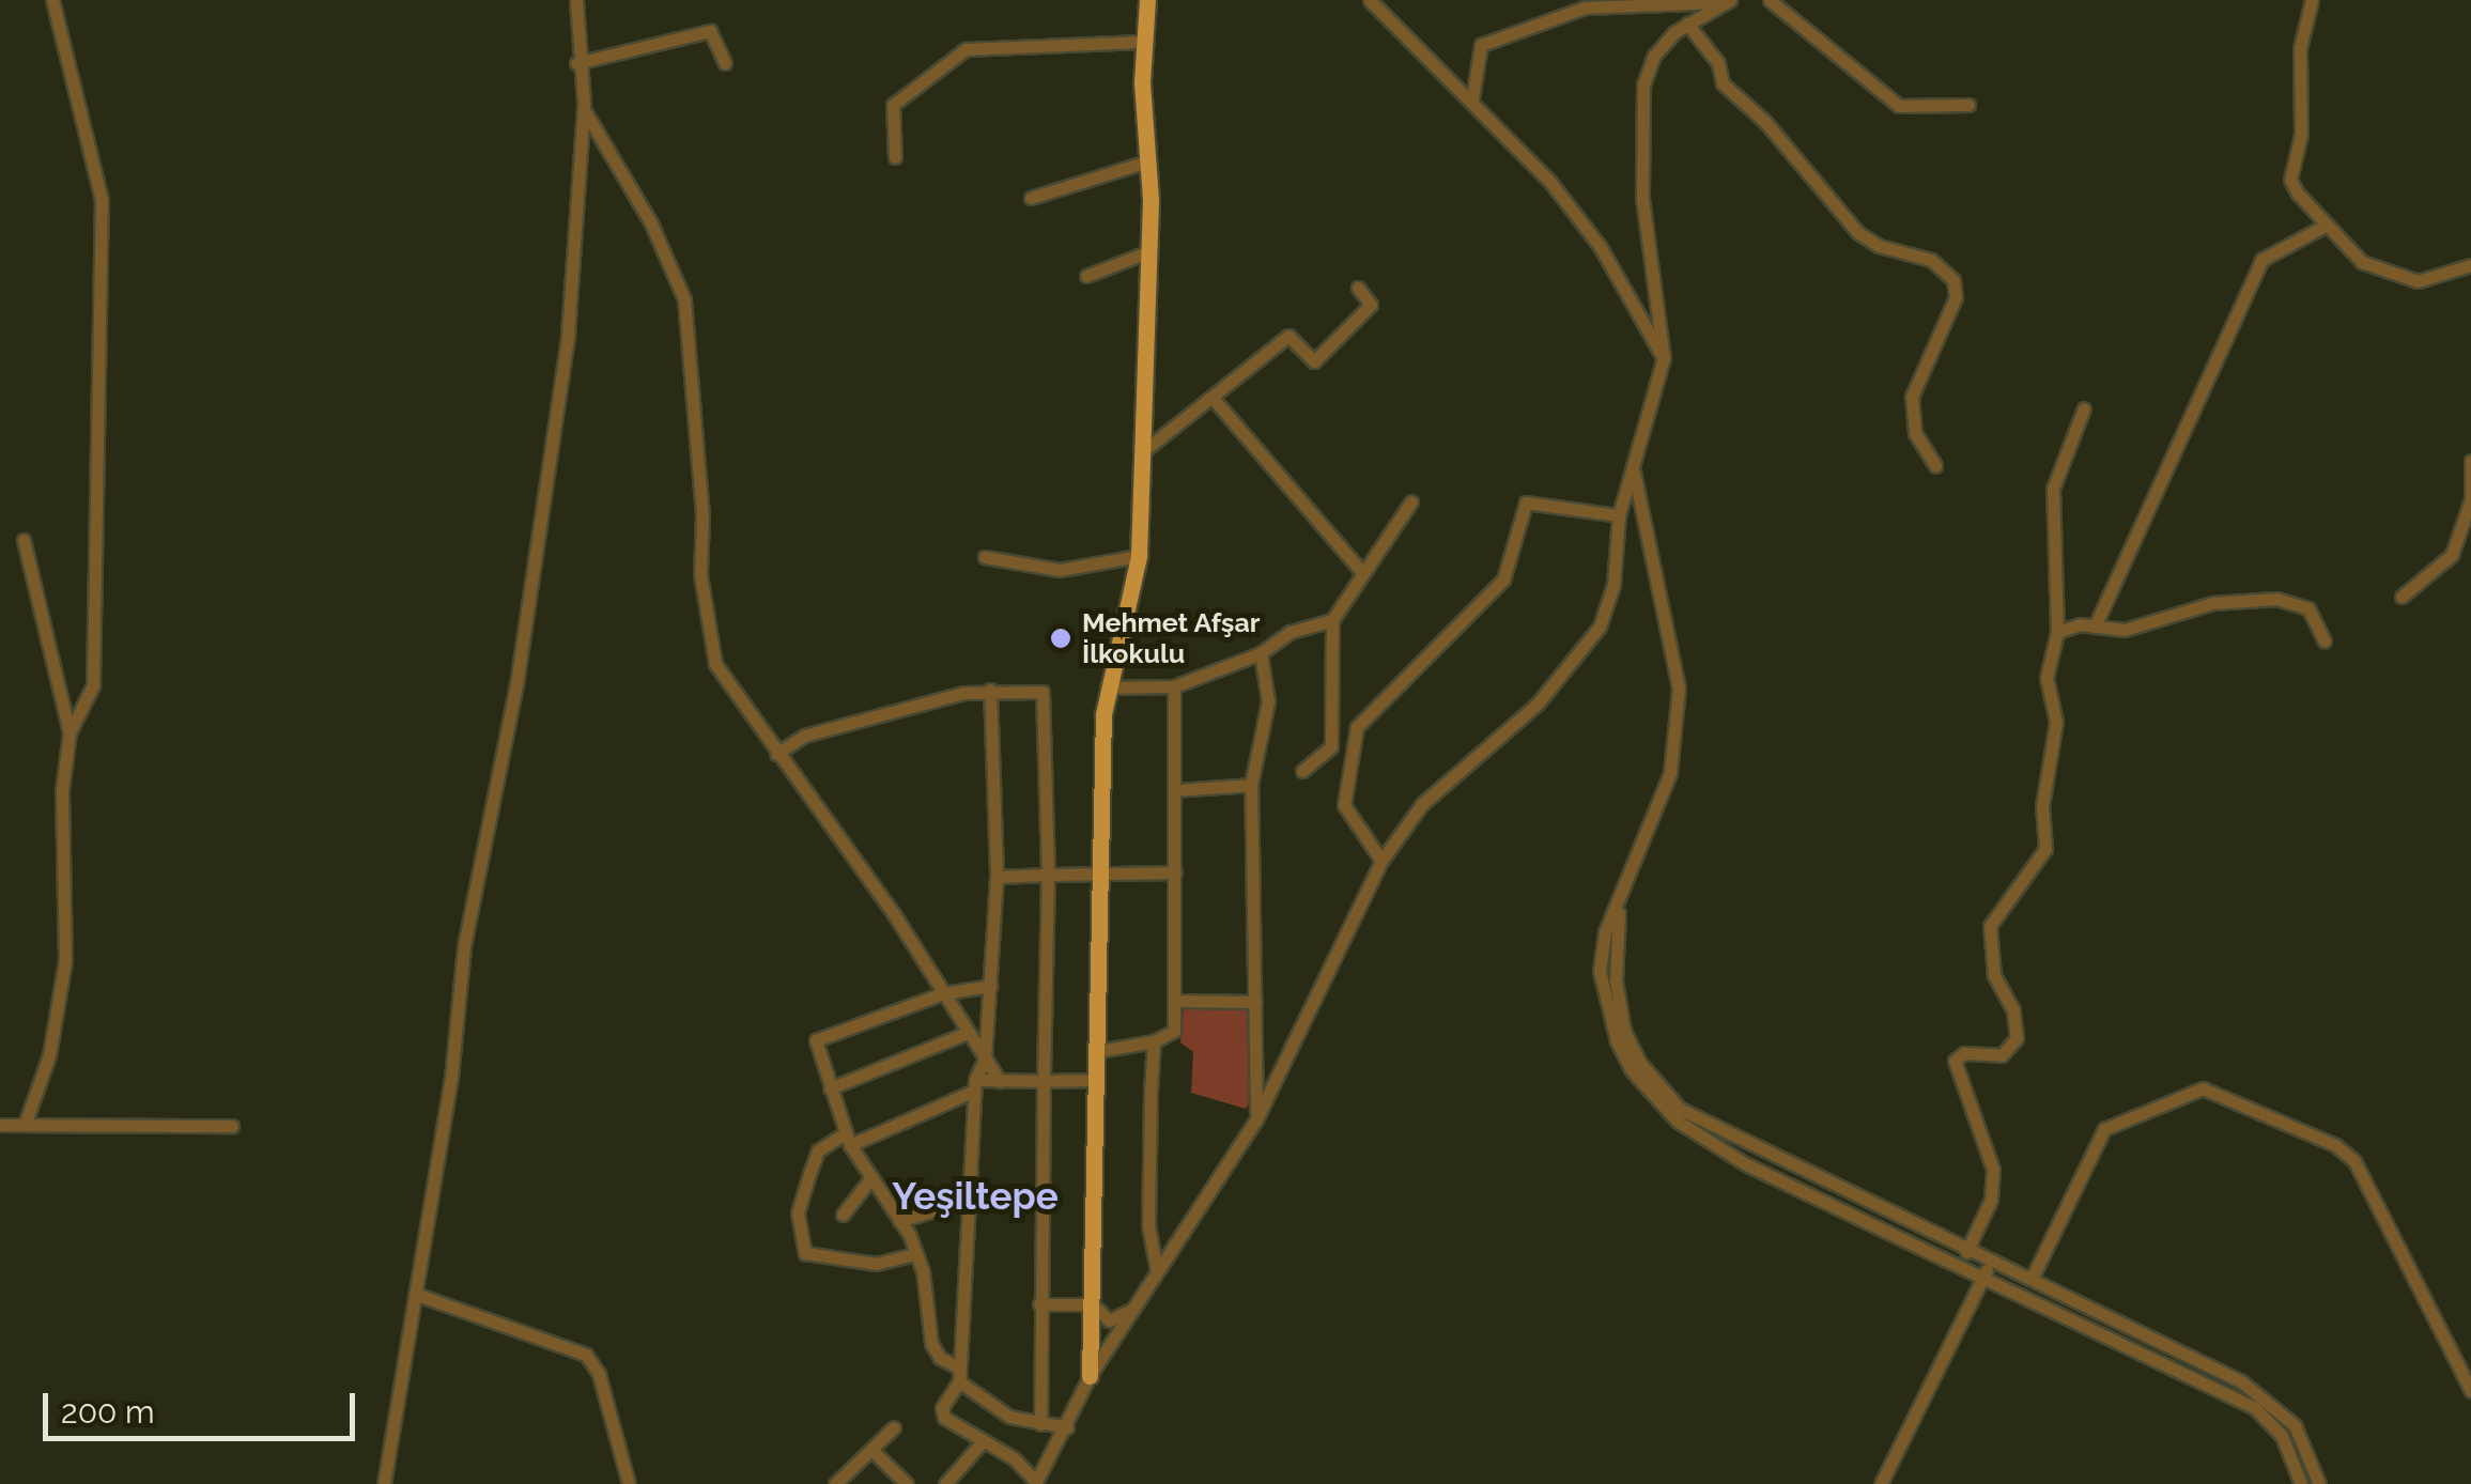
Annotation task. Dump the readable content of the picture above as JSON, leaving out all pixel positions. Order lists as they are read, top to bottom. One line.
{"districts":["Yeşiltepe"],"places":["Mehmet Afşar İlkokulu"],"scale_bar":"200 m"}
